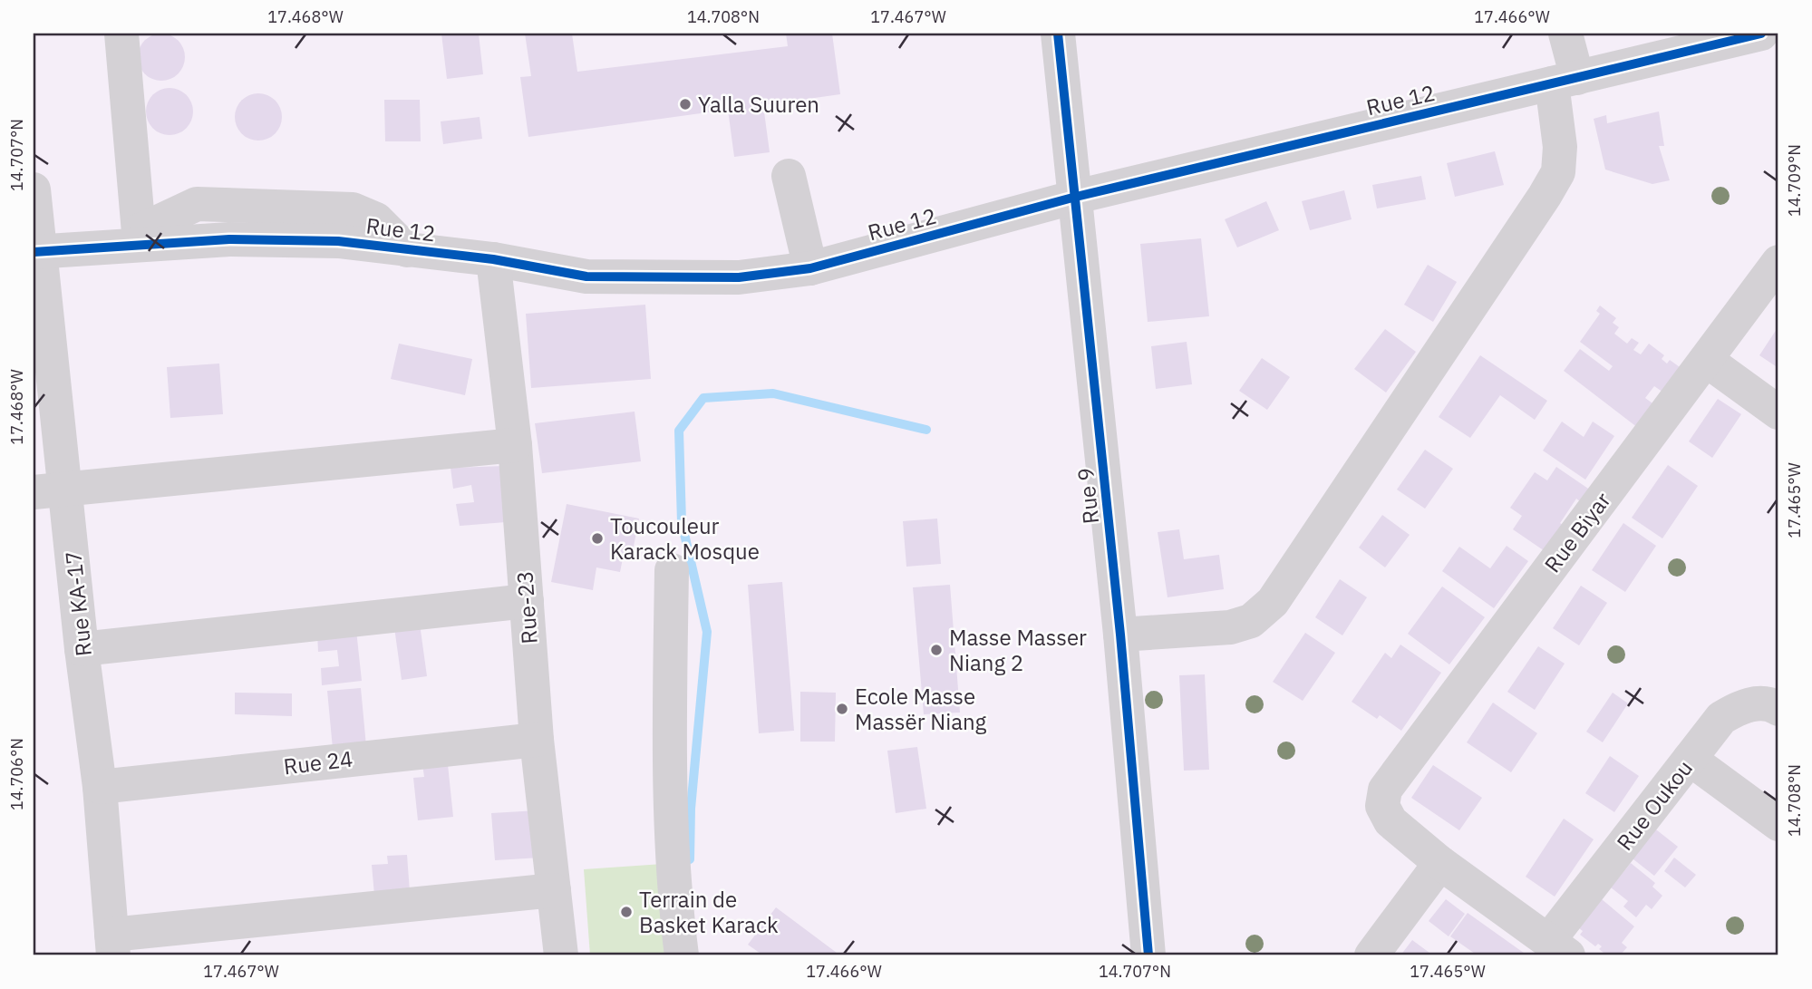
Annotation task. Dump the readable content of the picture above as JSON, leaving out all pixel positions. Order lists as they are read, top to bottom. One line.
{"streets":{"street":["Rue 12","Rue 9","Rue Biyar","Rue KA-17","Rue-23","Rue 24","Rue Oukou"]},"crossings":[["Rue 12","Rue 9"],["Rue 12","Rue KA-17"],["Rue 12","Rue-23"],["Rue KA-17","Rue 24"],["Rue-23","Rue 24"]],"places":["Yalla Suuren","Toucouleur Karack Mosque","Masse Masser Niang 2","Ecole Masse Massër Niang","Terrain de Basket Karack"],"coordinates":["17.468°W","14.708°N","17.467°W","17.466°W","14.707°N","14.709°N","17.465°W","14.706°N"]}
